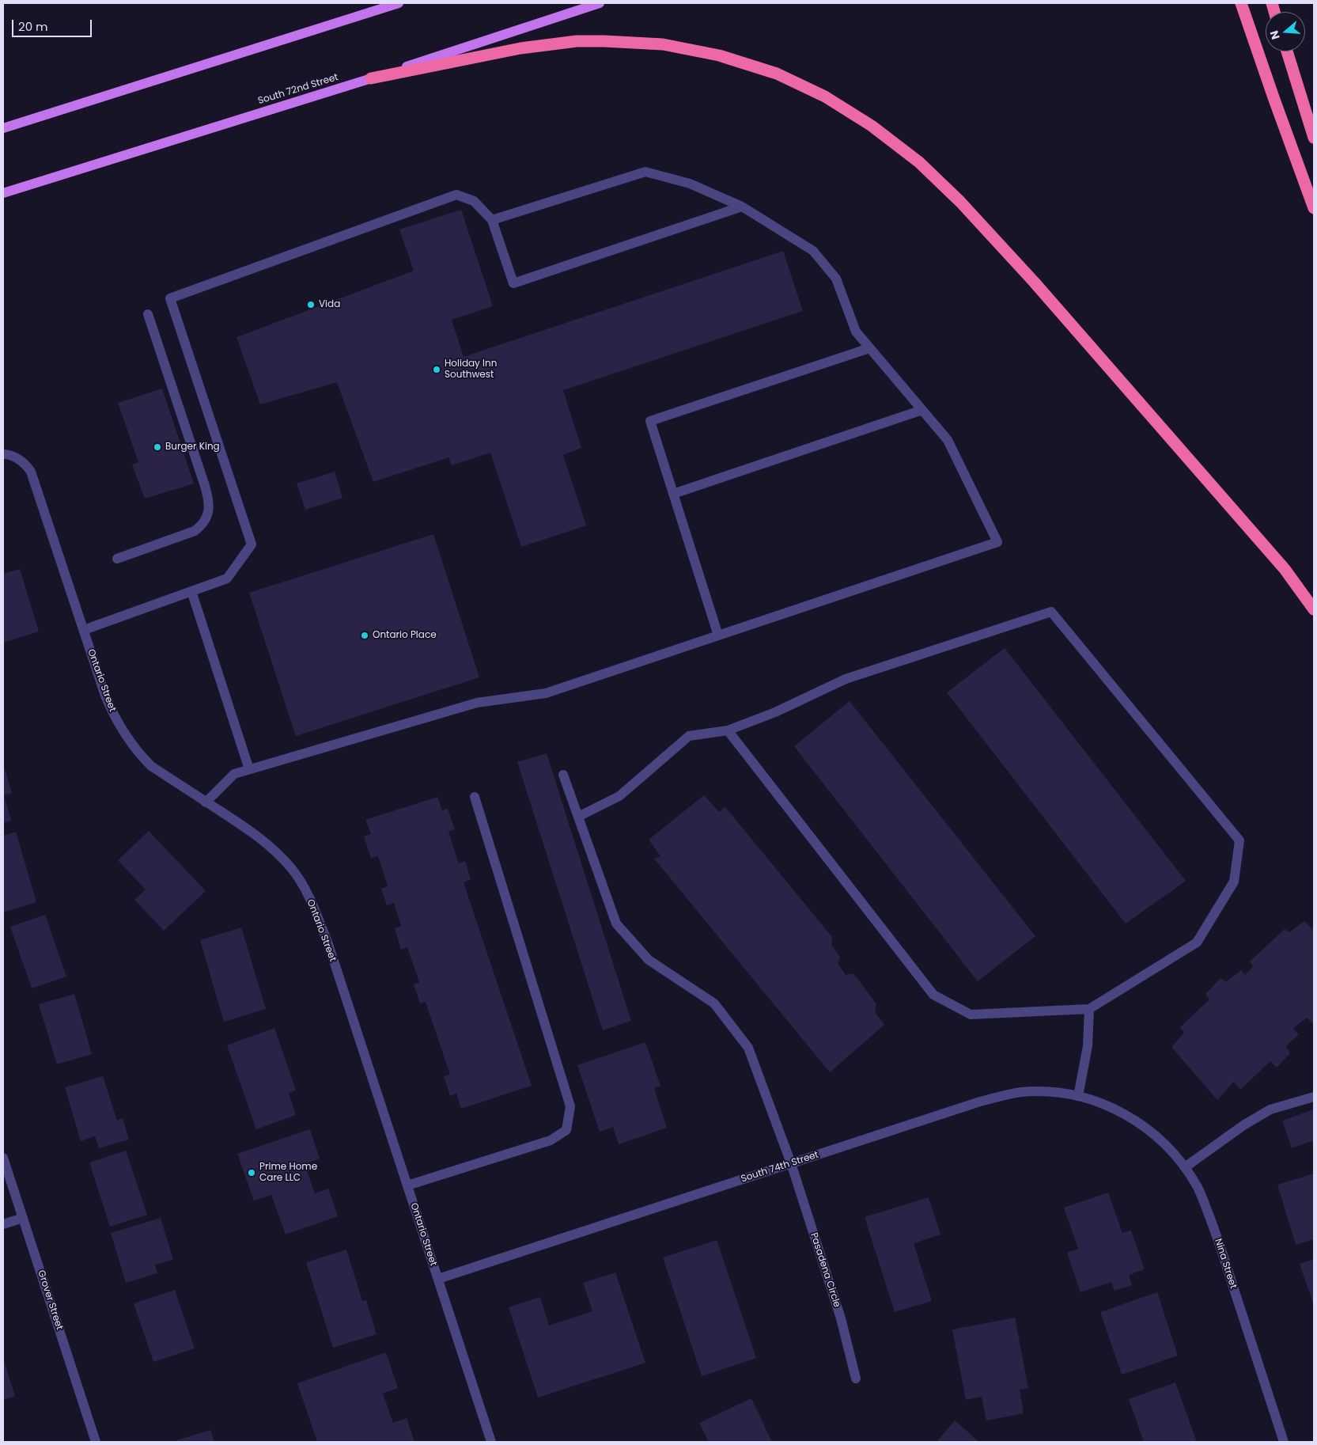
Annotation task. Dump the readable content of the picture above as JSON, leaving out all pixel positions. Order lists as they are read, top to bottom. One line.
{"streets":{"main road":["South 72nd Street"],"street":["Ontario Street","South 74th Street","Nina Street","Pasadena Circle","Grover Street"]},"crossings":[["Ontario Street","South 74th Street"],["South 74th Street","Nina Street"],["South 74th Street","Pasadena Circle"]],"places":["Vida","Holiday Inn Southwest","Burger King","Ontario Place","Prime Home Care LLC"],"scale_bar":"20 m","north":"left"}
